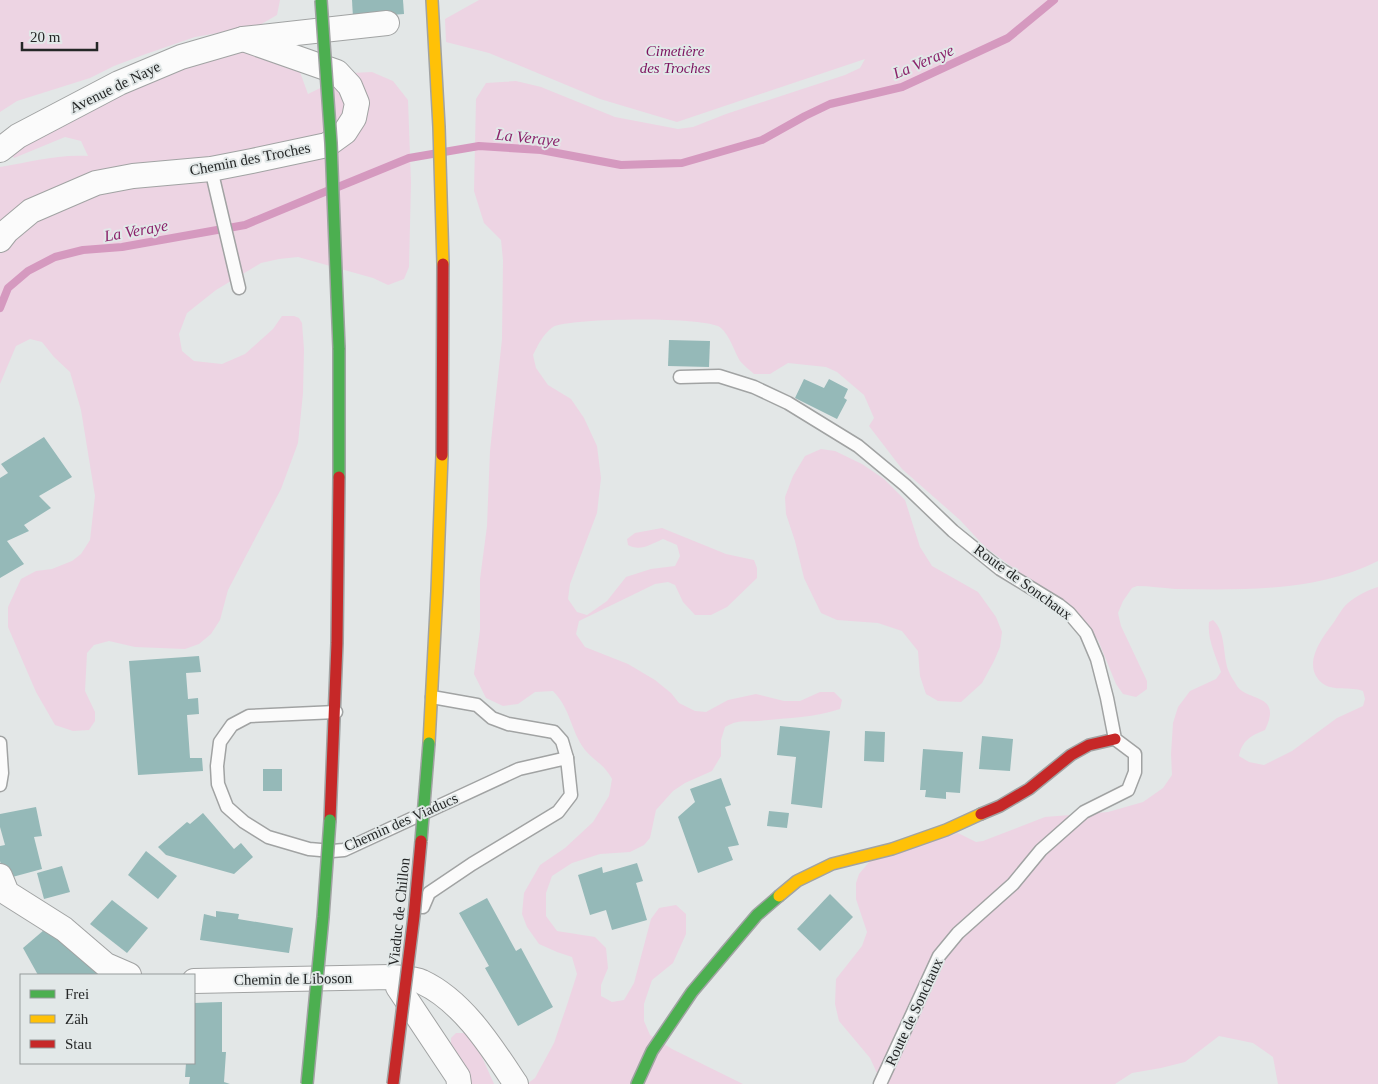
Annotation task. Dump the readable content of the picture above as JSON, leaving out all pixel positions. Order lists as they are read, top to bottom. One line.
{"streets":{"main road":["Viaduc de Chillon"],"street":["Avenue de Naye","Chemin des Troches","Chemin de Liboson"],"lane":["Route de Sonchaux","Chemin des Viaducs"]},"crossings":[["Avenue de Naye","Chemin des Troches"]],"water":["La Veraye"],"parks":["Cimetière des Troches"],"legend":["Frei","Zäh","Stau"],"scale_bar":"20 m"}
